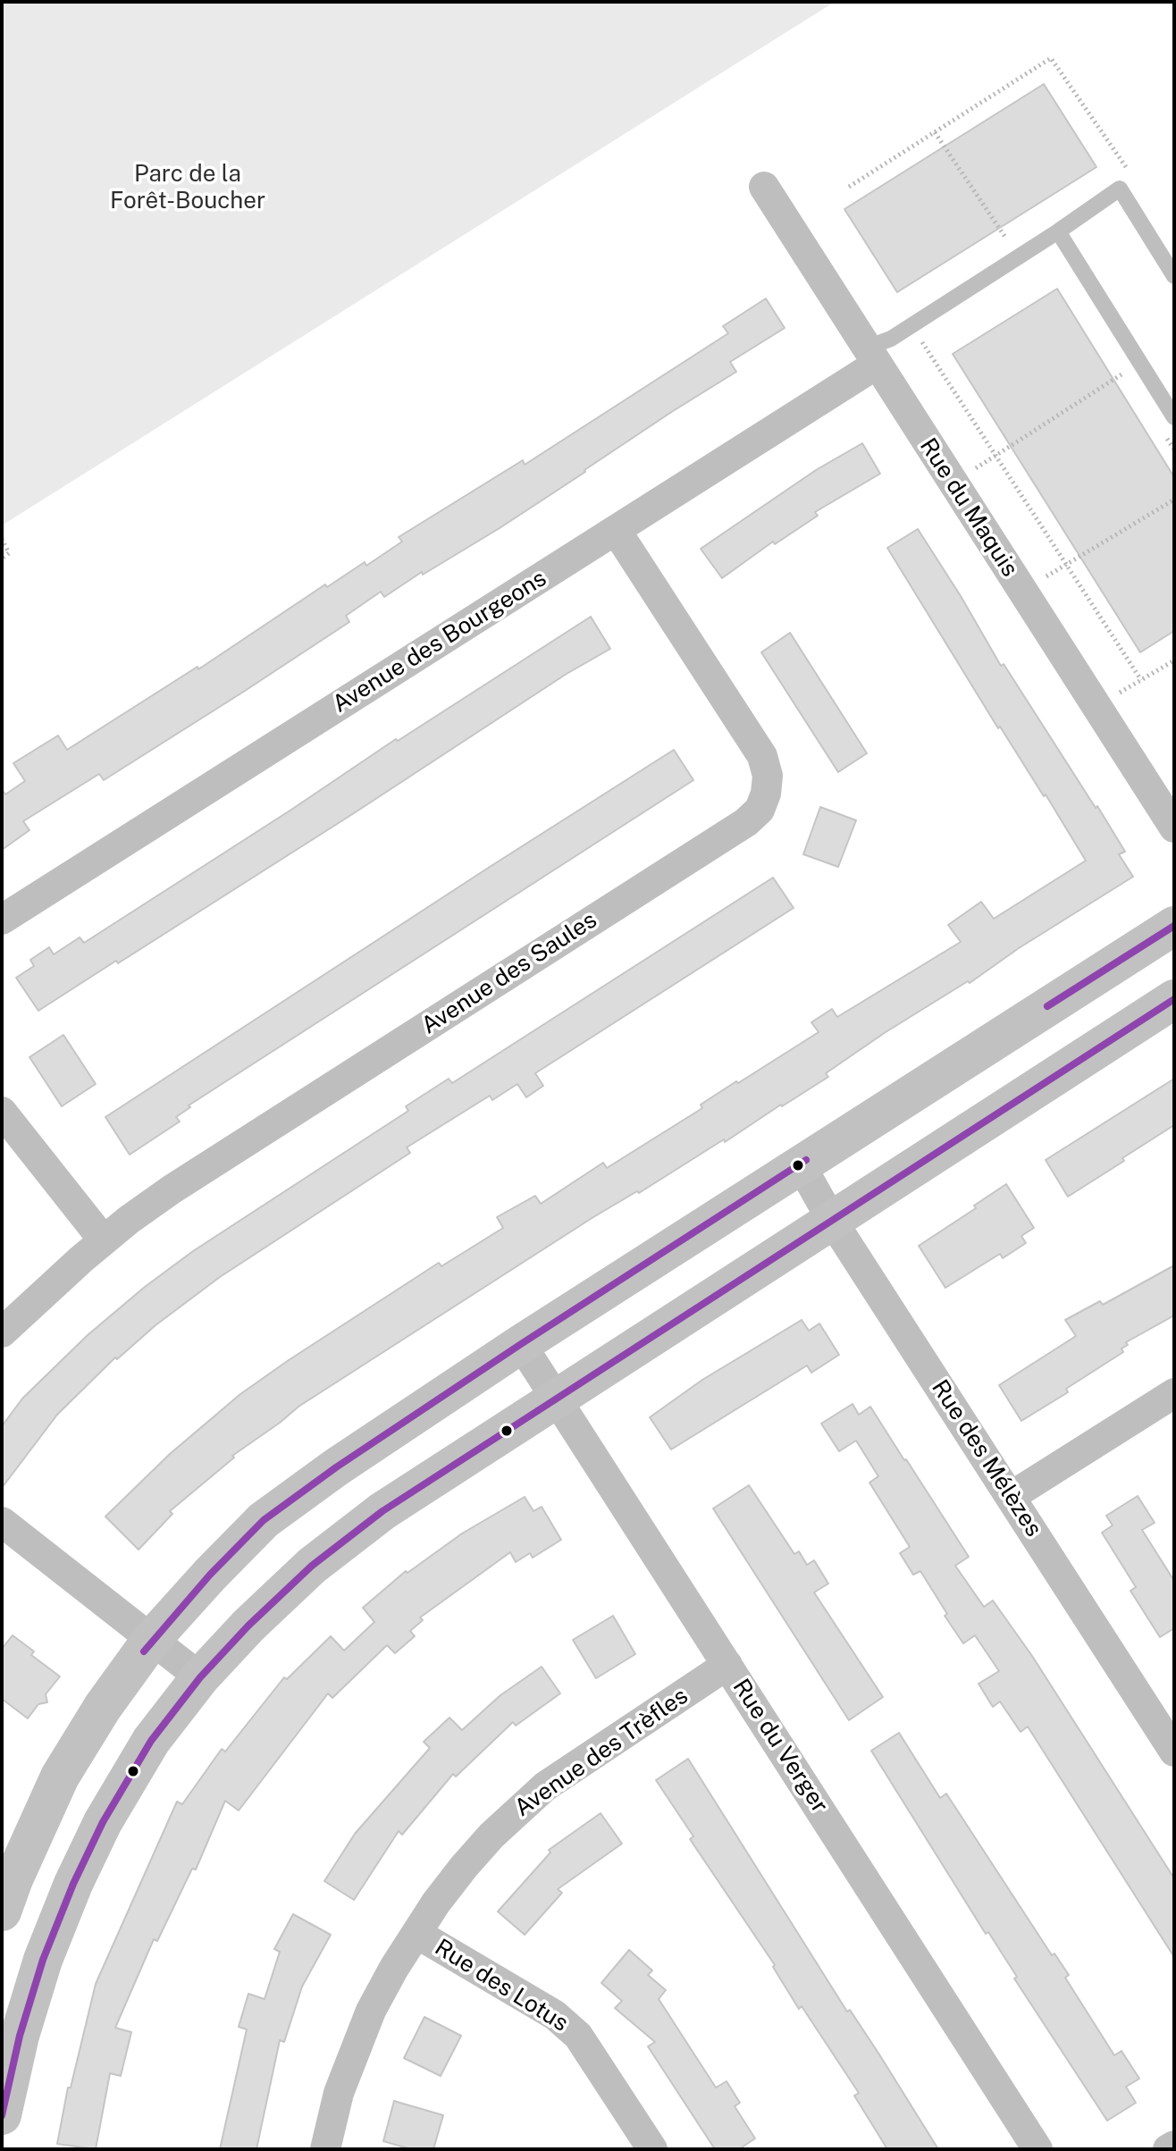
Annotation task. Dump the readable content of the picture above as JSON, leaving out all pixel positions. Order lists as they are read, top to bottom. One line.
{"streets":{"street":["Rue du Maquis","Avenue des Bourgeons","Avenue des Saules","Rue des Mélèzes","Rue du Verger","Avenue des Trèfles","Rue des Lotus"]},"crossings":[["Rue du Maquis","Avenue des Bourgeons"],["Avenue des Bourgeons","Avenue des Saules"],["Rue du Verger","Avenue des Trèfles"],["Avenue des Trèfles","Rue des Lotus"]],"parks":["Parc de la Forêt-Boucher"]}
